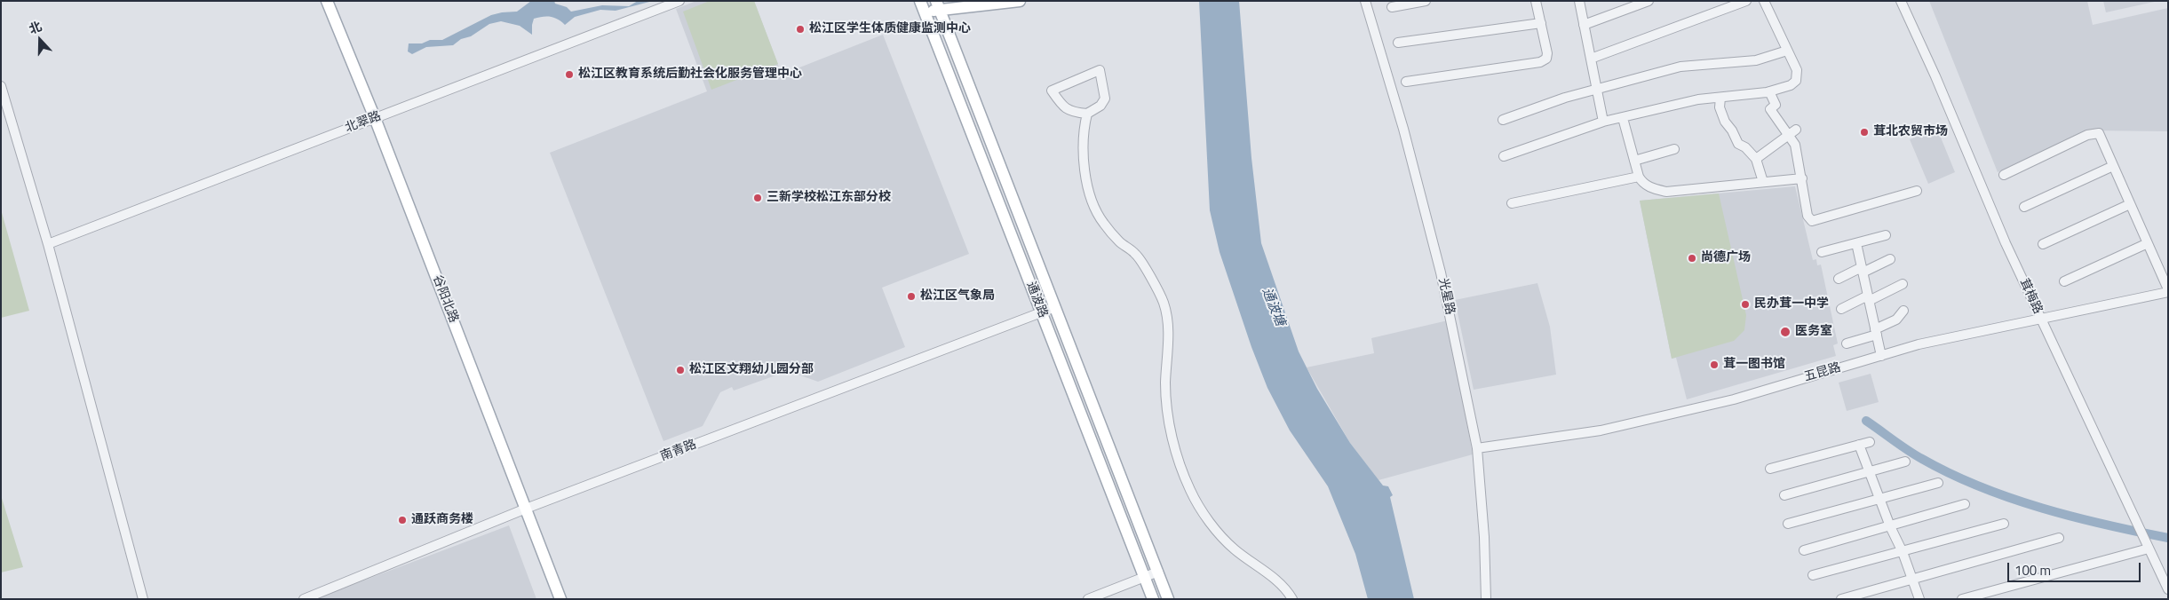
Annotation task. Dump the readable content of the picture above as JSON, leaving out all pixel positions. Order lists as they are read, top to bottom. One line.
{"streets":{"main road":["谷阳北路","通波路"],"street":["北翠路","光星路","茸梅路","五昆路","南青路"]},"crossings":[["北翠路","谷阳北路"],["光星路","五昆路"],["茸梅路","五昆路"],["谷阳北路","南青路"],["通波路","南青路"]],"water":["通波塘"],"places":["松江区学生体质健康监测中心","松江区教育系统后勤社会化服务管理中心","茸北农贸市场","三新学校松江东部分校","尚德广场","松江区气象局","民办茸一中学","医务室","茸一图书馆","松江区文翔幼儿园分部","通跃商务楼"],"scale_bar":"100 m","north":"top"}
